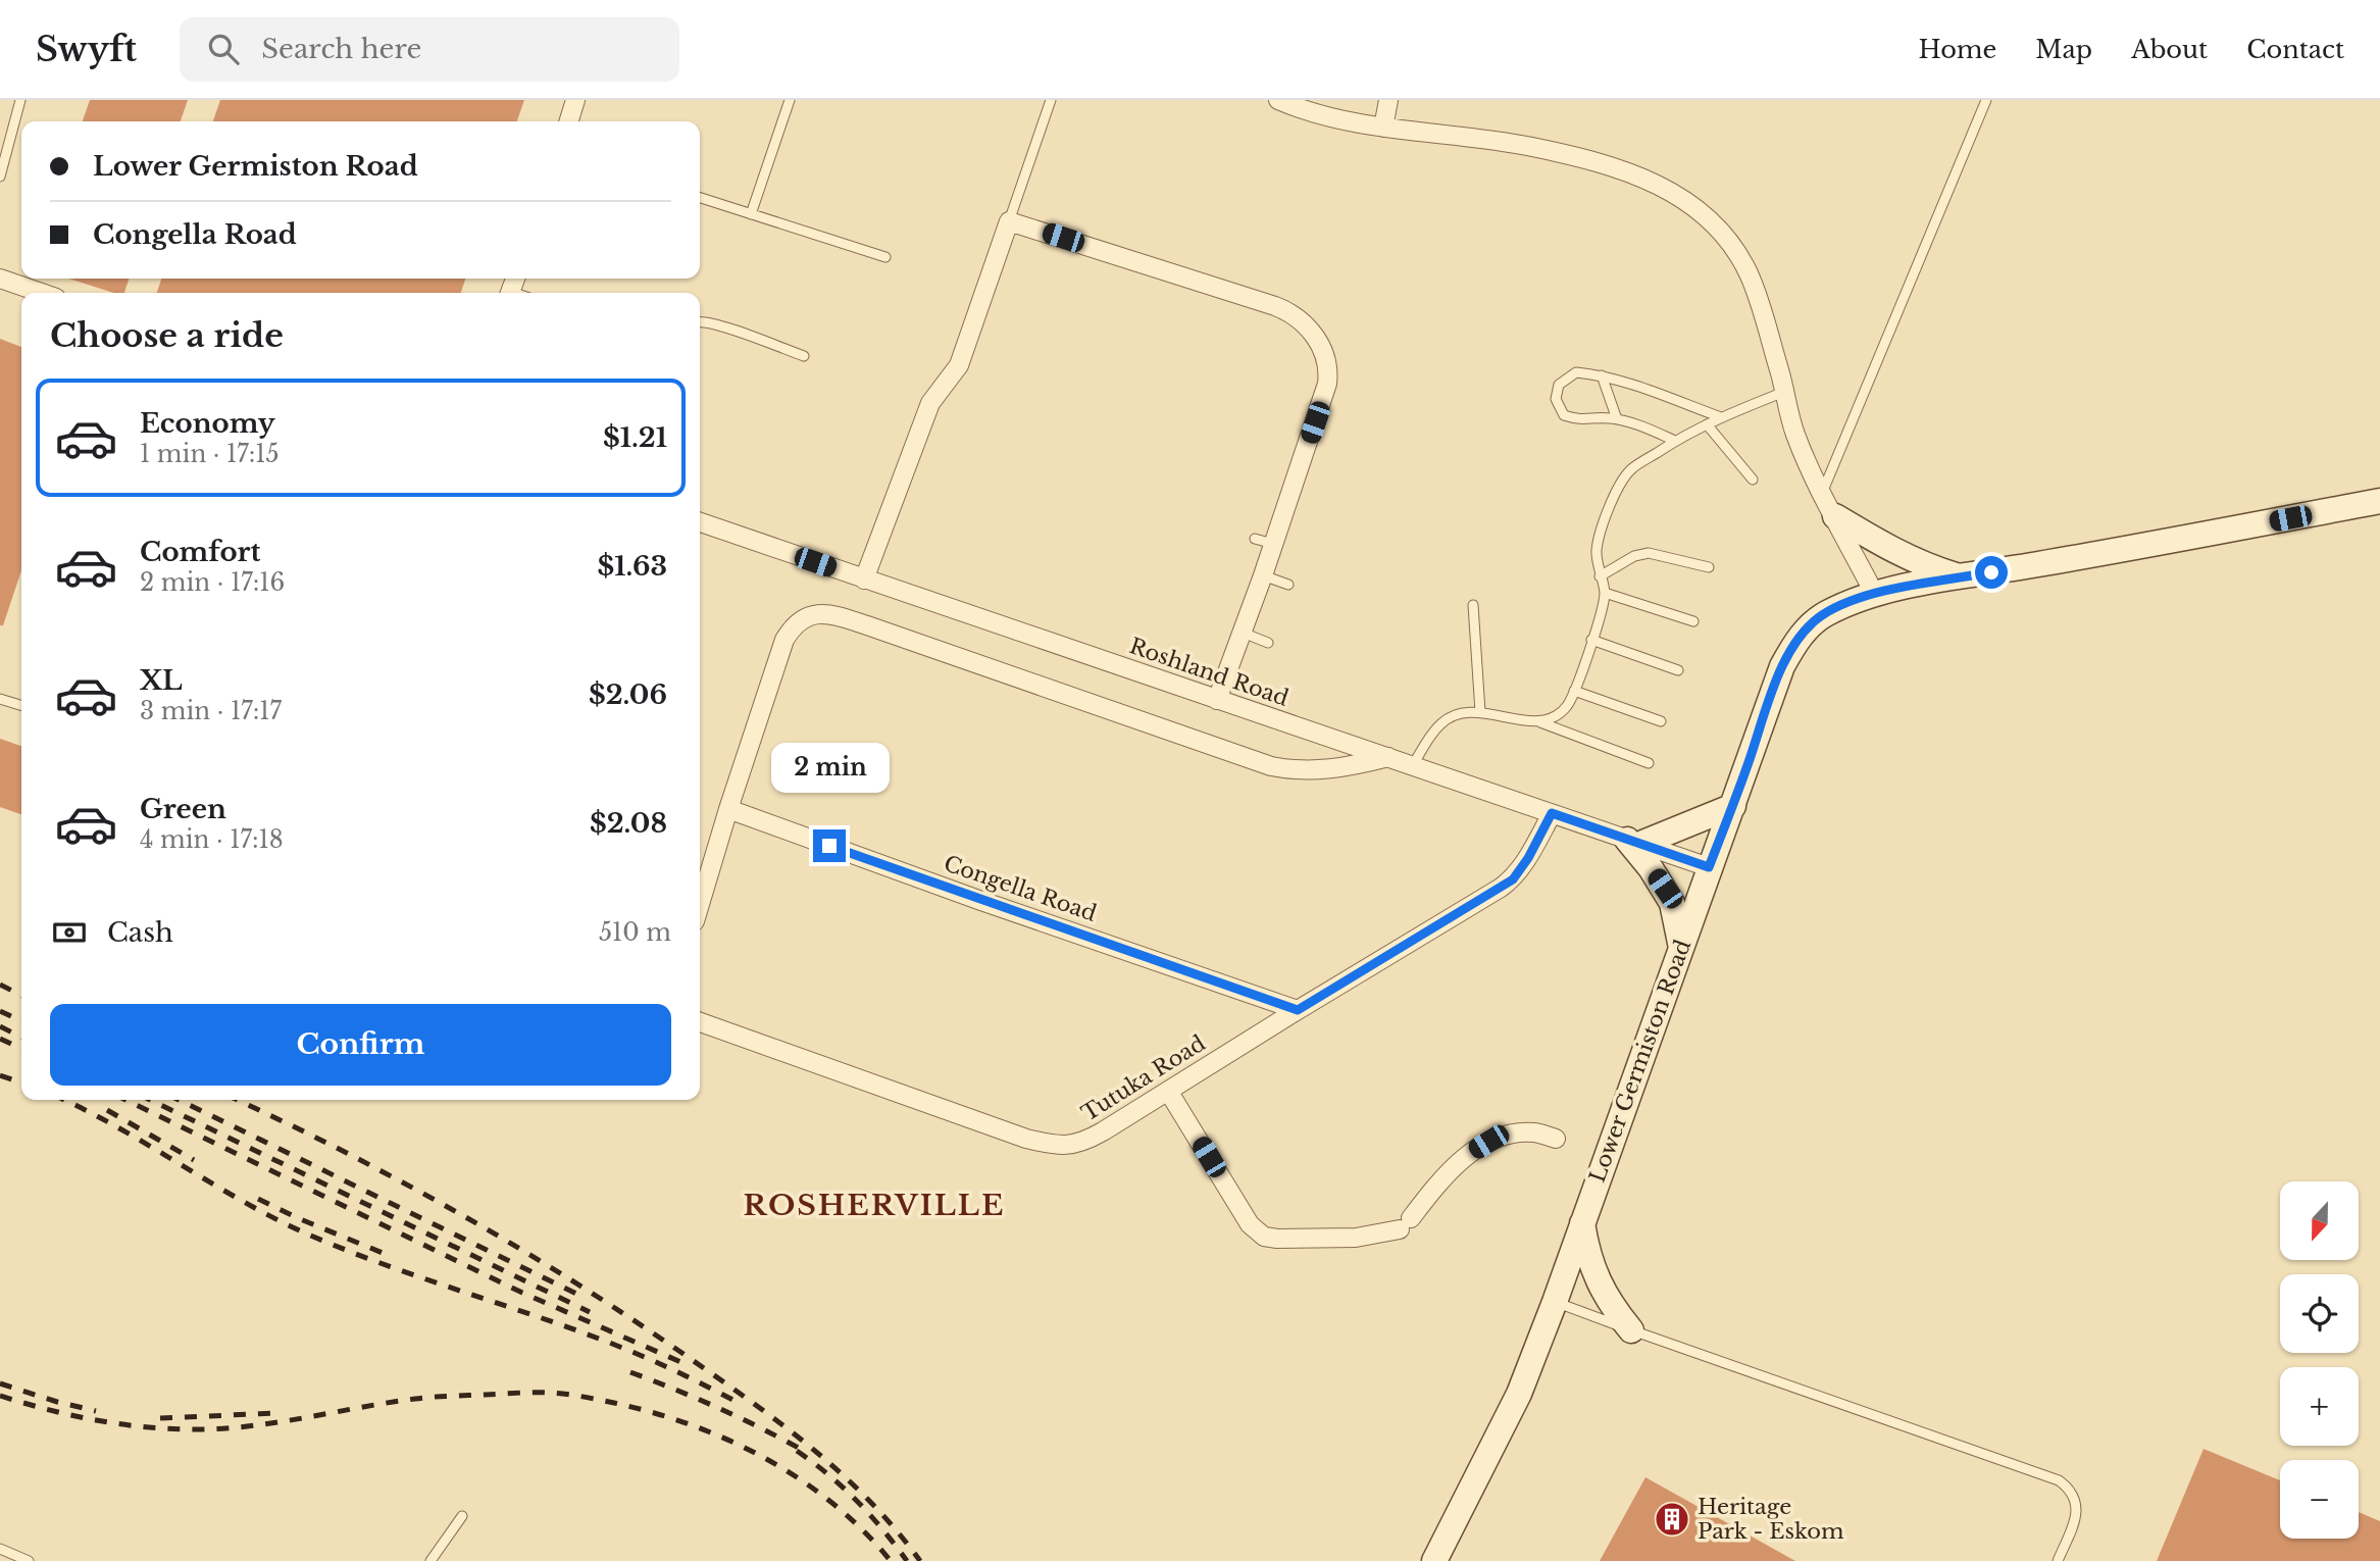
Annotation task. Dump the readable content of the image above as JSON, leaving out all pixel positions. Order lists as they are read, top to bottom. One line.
{"streets":{"street":["Roshland Road","Congella Road","Lower Germiston Road","Tutuka Road"]},"crossings":[["Roshland Road","Lower Germiston Road"],["Roshland Road","Tutuka Road"],["Congella Road","Tutuka Road"]],"districts":["ROSHERVILLE"],"places":{"building":["Heritage Park - Eskom"]},"north":"bottom","page":{"header":"Swyft","search":"Search here","nav":["Home","Map","About","Contact"],"banner":["Lower Germiston Road","Congella Road"],"heading":"Choose a ride","list":[{"name":"Economy","note":"1 min · 17:15","value":"$1.21"},{"name":"Comfort","note":"2 min · 17:16","value":"$1.63"},{"name":"XL","note":"3 min · 17:17","value":"$2.06"},{"name":"Green","note":"4 min · 17:18","value":"$2.08"}],"bubble":"2 min","pay":["Cash","510 m"],"buttons":"Confirm","map_buttons":["+","−"]}}
